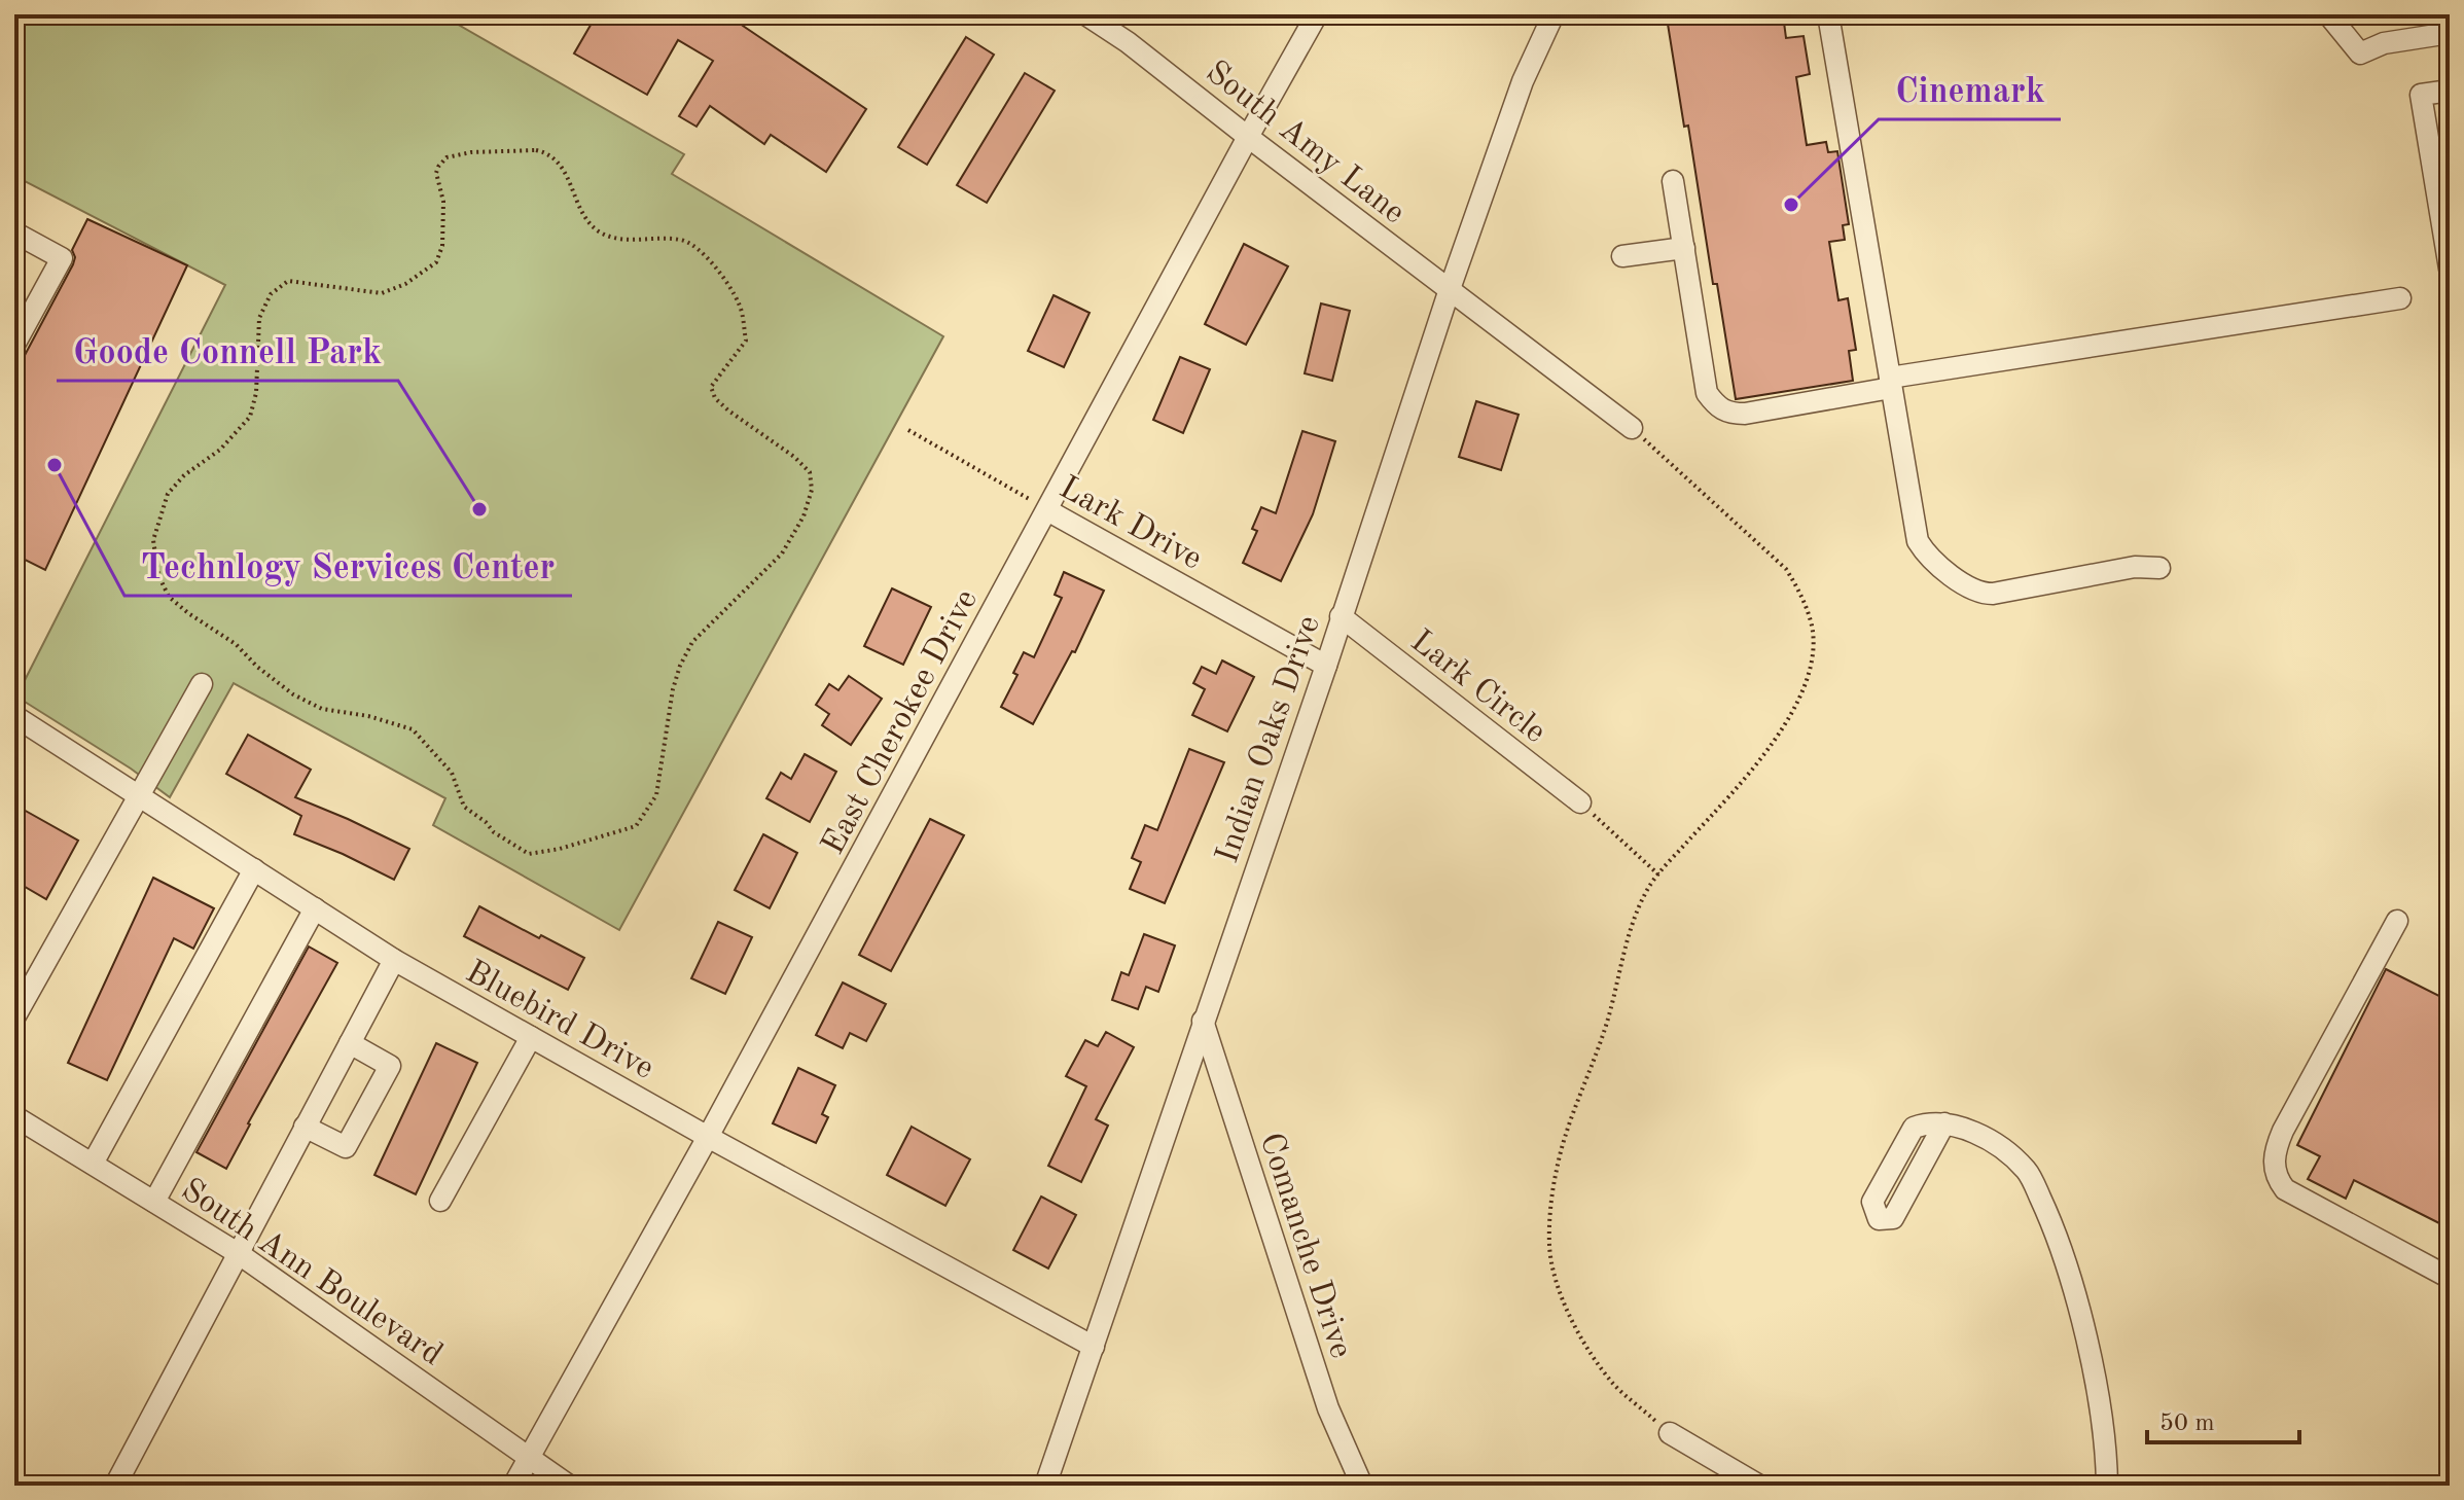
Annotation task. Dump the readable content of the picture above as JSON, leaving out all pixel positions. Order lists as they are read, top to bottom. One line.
{"streets":{"street":["South Amy Lane","Lark Drive","Lark Circle","East Cherokee Drive","Indian Oaks Drive","Bluebird Drive","Comanche Drive","South Ann Boulevard"]},"crossings":[["South Amy Lane","East Cherokee Drive"],["South Amy Lane","Indian Oaks Drive"],["Lark Drive","East Cherokee Drive"],["Lark Drive","Indian Oaks Drive"],["Lark Circle","Indian Oaks Drive"],["East Cherokee Drive","Bluebird Drive"],["East Cherokee Drive","South Ann Boulevard"],["Indian Oaks Drive","Bluebird Drive"],["Indian Oaks Drive","Comanche Drive"]],"places":["Cinemark","Technlogy Services Center","Goode Connell Park"],"scale_bar":"50 m"}
